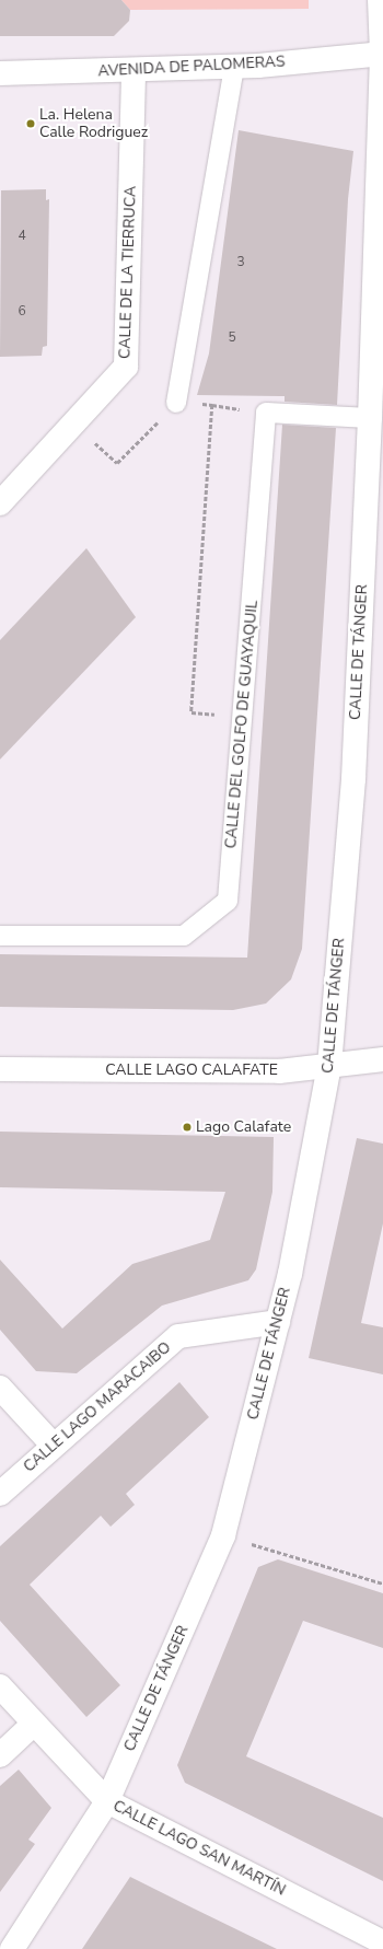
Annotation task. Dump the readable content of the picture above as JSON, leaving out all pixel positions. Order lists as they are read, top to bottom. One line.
{"streets":{"street":["AVENIDA DE PALOMERAS","CALLE DE LA TIERRUCA","CALLE DE TÁNGER","CALLE LAGO CALAFATE","CALLE LAGO MARACAIBO","CALLE LAGO SAN MARTÍN"],"lane":["CALLE DEL GOLFO DE GUAYAQUIL"]},"crossings":[["AVENIDA DE PALOMERAS","CALLE DE LA TIERRUCA"],["AVENIDA DE PALOMERAS","CALLE DE TÁNGER"],["CALLE DE TÁNGER","CALLE DEL GOLFO DE GUAYAQUIL"],["CALLE DE TÁNGER","CALLE LAGO CALAFATE"],["CALLE DE TÁNGER","CALLE LAGO MARACAIBO"],["CALLE DE TÁNGER","CALLE LAGO SAN MARTÍN"]],"places":["La. Helena Calle Rodriguez","Lago Calafate"],"house_numbers":["4","3","6","5"]}
